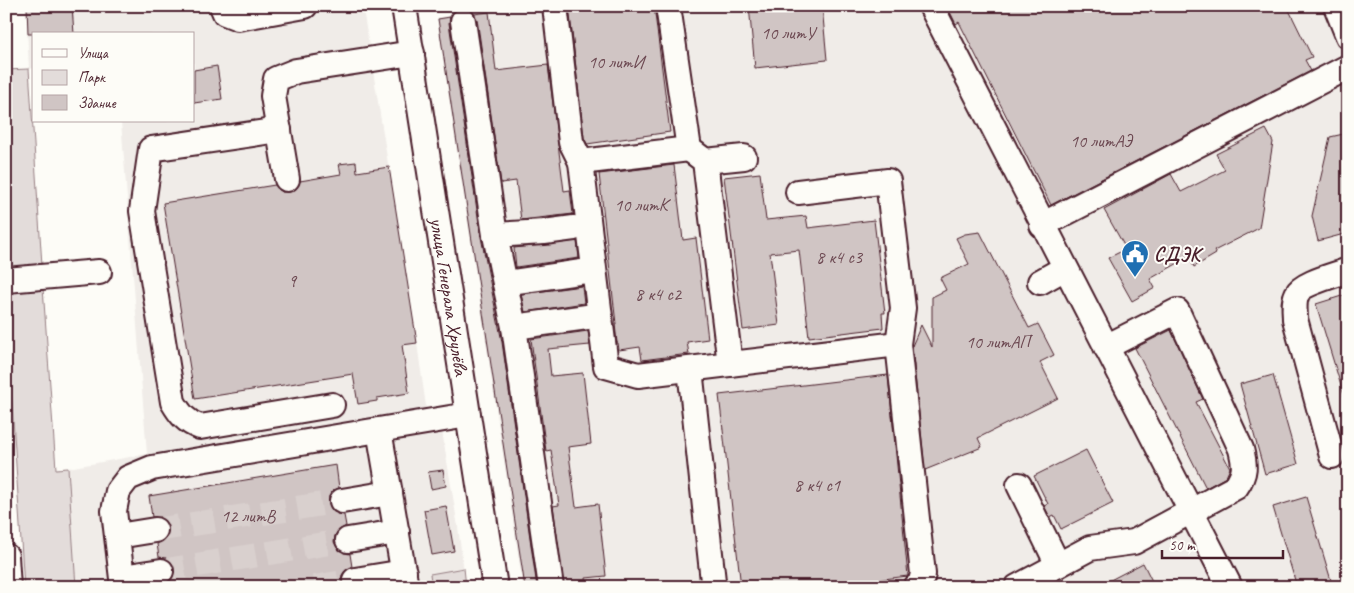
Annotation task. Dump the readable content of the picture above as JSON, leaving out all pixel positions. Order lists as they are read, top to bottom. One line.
{"streets":{"street":["улица Генерала Хрулёва"]},"places":{"public building":["СДЭК"]},"house_numbers":["10 литУ","10 литИ","10 литАЭ","10 литК","8 к4 с3","9","8 к4 с2","10 литАП","8 к4 с1","12 литВ"],"legend":["Улица","Парк","Здание"],"scale_bar":"50 m"}
